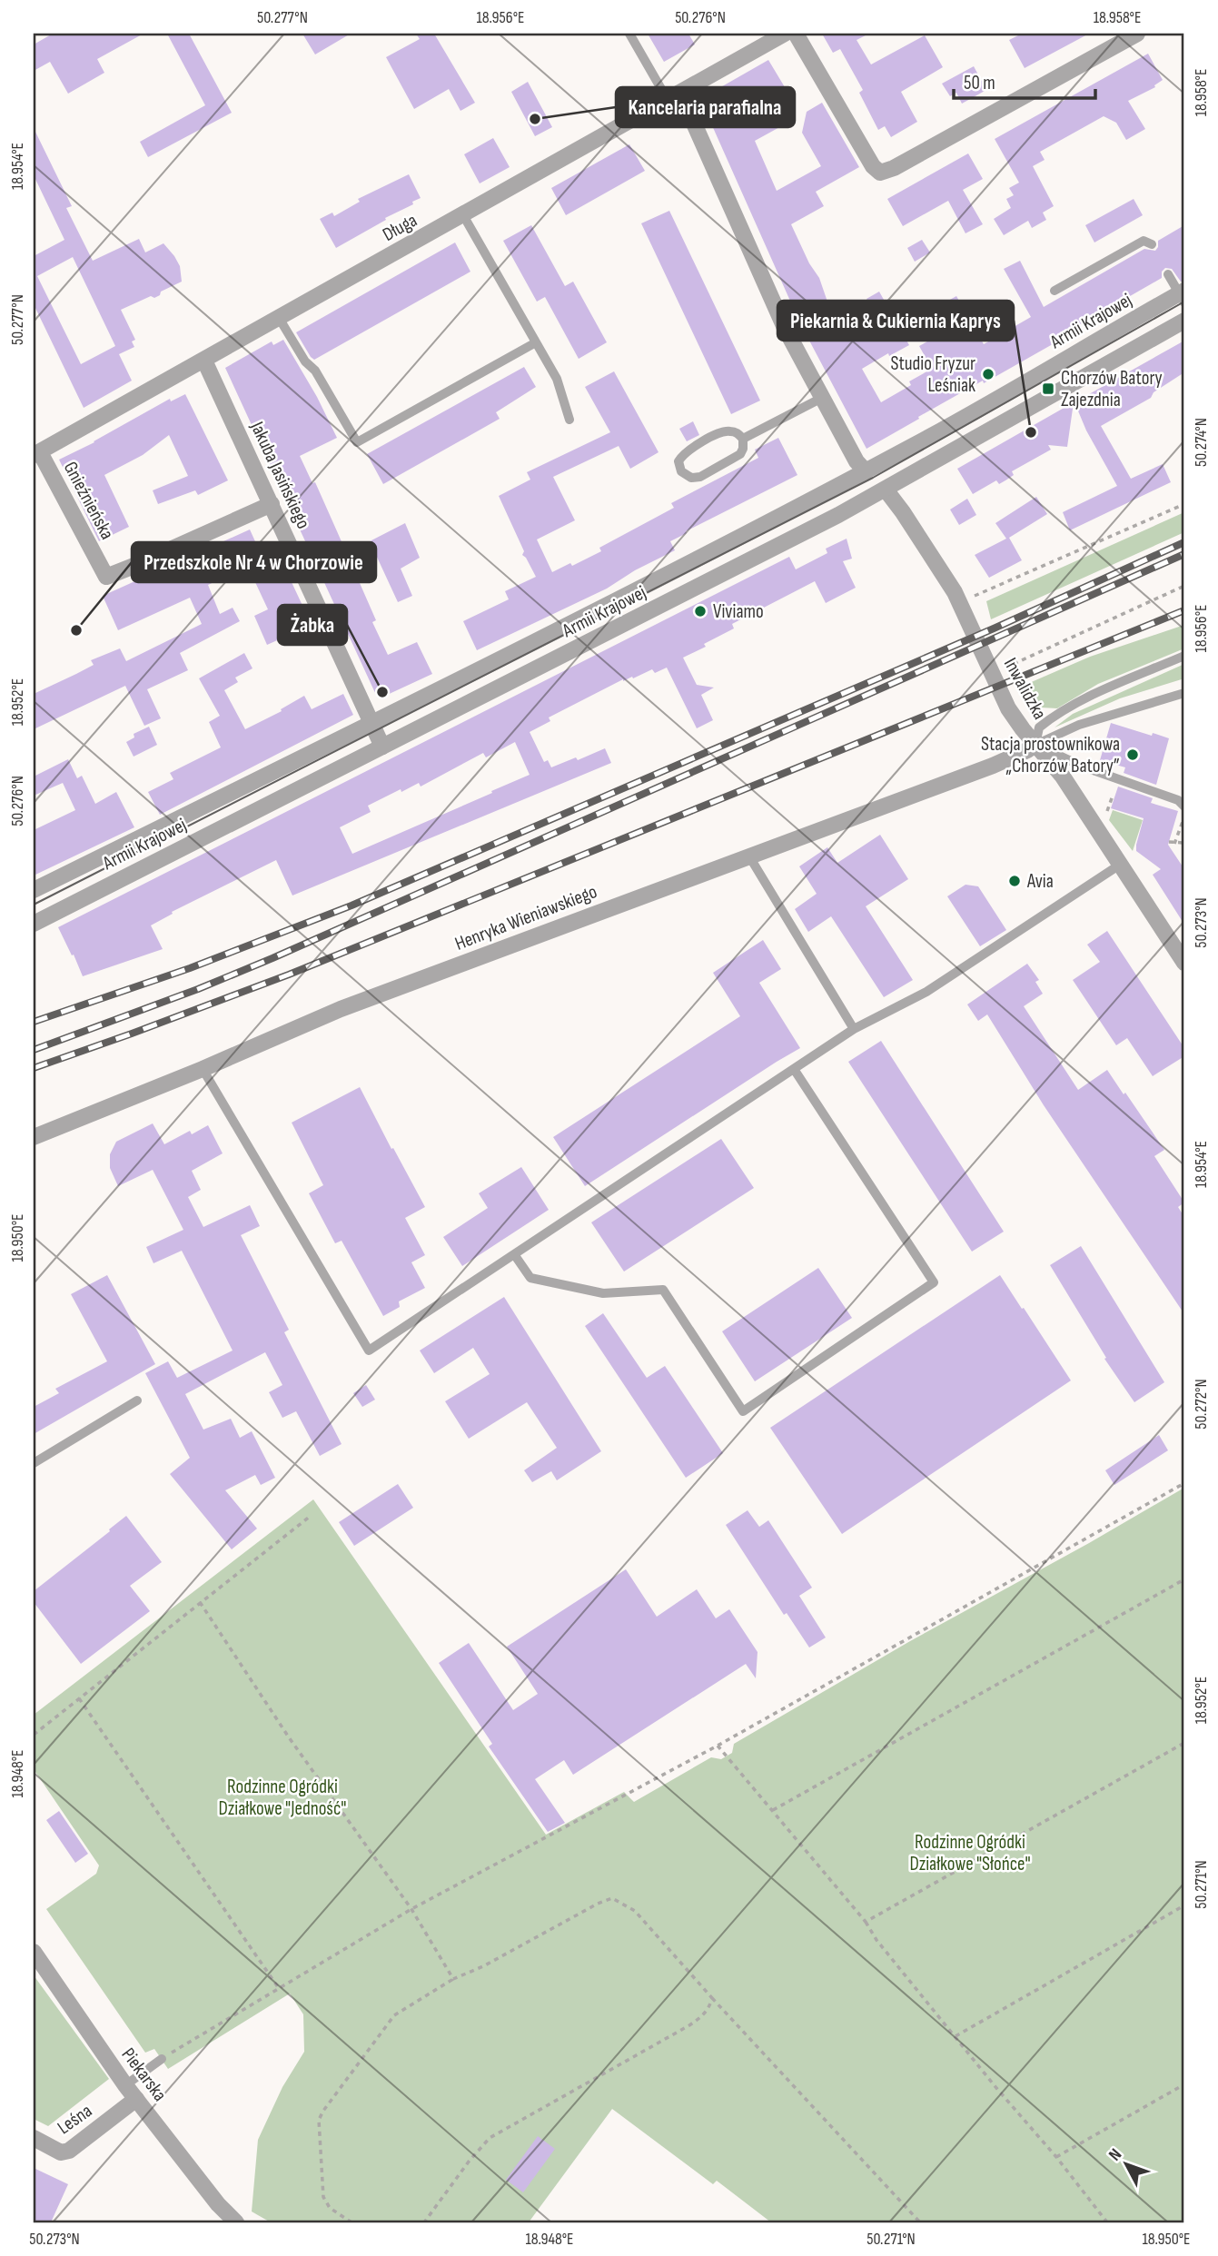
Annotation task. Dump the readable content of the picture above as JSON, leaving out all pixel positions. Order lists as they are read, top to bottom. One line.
{"streets":{"street":["Długa","Armii Krajowej","Jakuba Jasińskiego","Gnieźnieńska","Inwalidzka","Henryka Wieniawskiego","Piekarska","Leśna"]},"crossings":[["Długa","Jakuba Jasińskiego"],["Długa","Gnieźnieńska"],["Długa","Inwalidzka"],["Armii Krajowej","Jakuba Jasińskiego"],["Armii Krajowej","Inwalidzka"],["Jakuba Jasińskiego","Gnieźnieńska"],["Inwalidzka","Henryka Wieniawskiego"],["Piekarska","Leśna"]],"parks":["Rodzinne Ogródki Działkowe \"Jedność\"","Rodzinne Ogródki Działkowe \"Słońce\""],"places":{"other":["Kancelaria parafialna","Studio Fryzur Leśniak","Piekarnia & Cukiernia Kaprys","Viviamo","Przedszkole Nr 4 w Chorzowie","Żabka","Stacja prostownikowa „Chorzów Batory”","Avia"],"transit":["Chorzów Batory Zajezdnia"]},"scale_bar":"50 m","north":"top left","coordinates":["50.277°N","18.956°E","50.276°N","18.958°E","18.954°E","50.274°N","18.952°E","50.273°N","18.950°E","50.272°N","18.948°E","50.271°N"]}
